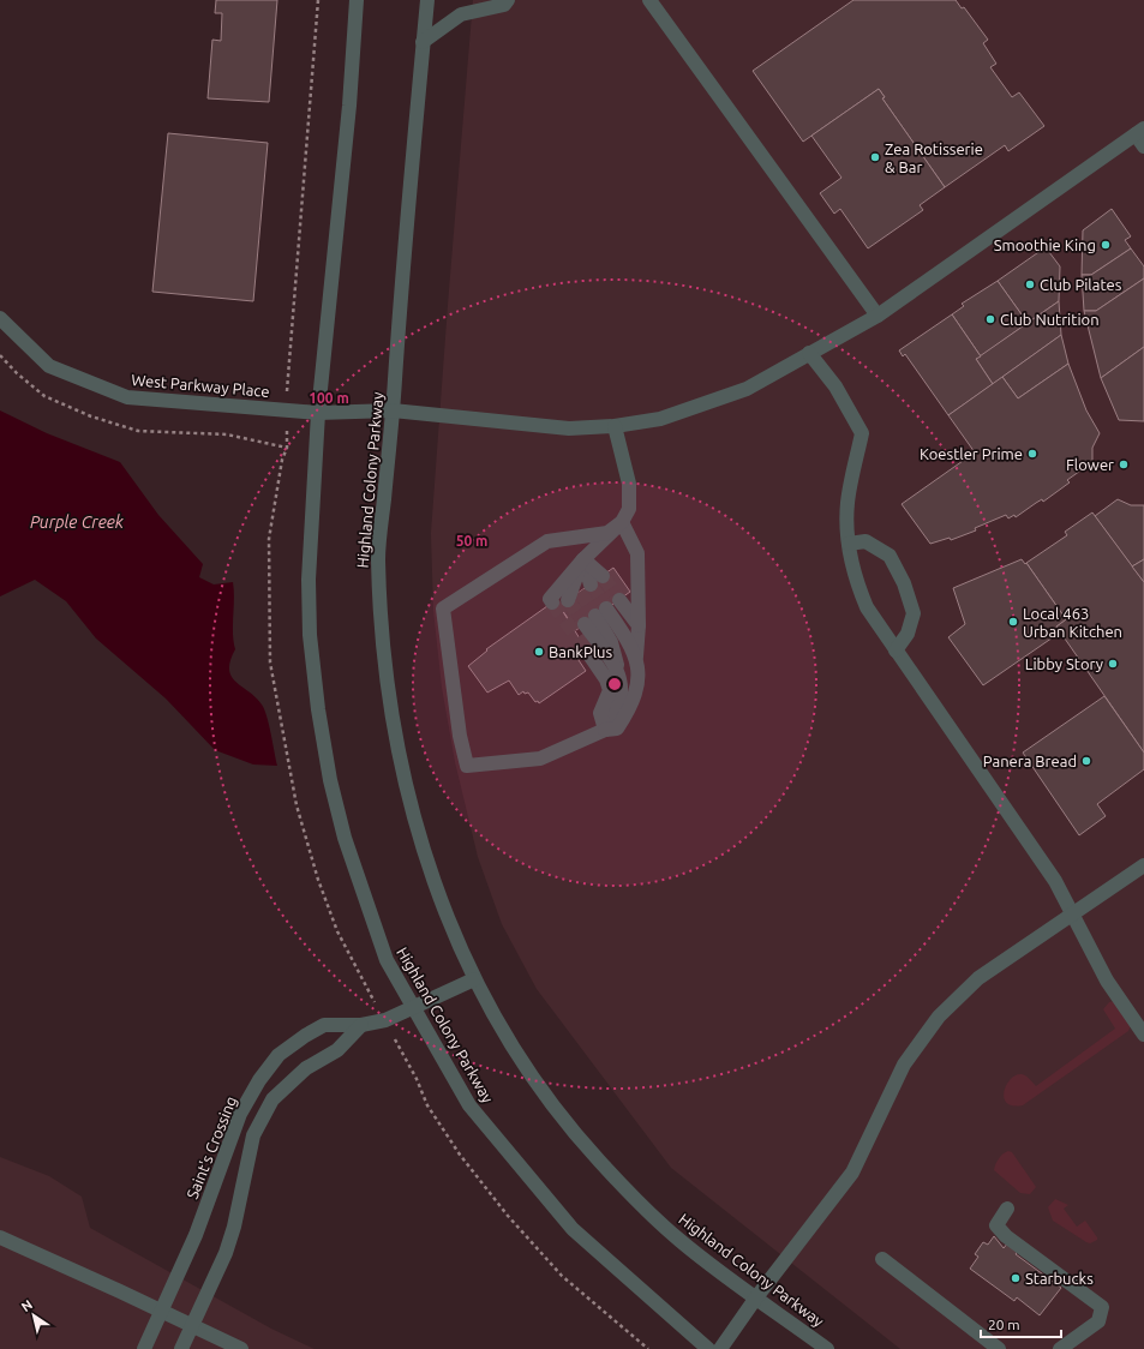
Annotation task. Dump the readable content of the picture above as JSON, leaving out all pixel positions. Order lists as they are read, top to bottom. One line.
{"streets":{"street":["West Parkway Place","Highland Colony Parkway","Saint's Crossing"]},"crossings":[["West Parkway Place","Highland Colony Parkway"],["Highland Colony Parkway","Saint's Crossing"]],"water":["Purple Creek"],"places":["Zea Rotisserie & Bar","Smoothie King","Club Pilates","Club Nutrition","Koestler Prime","Flower","Local 463 Urban Kitchen","BankPlus","Libby Story","Panera Bread","Starbucks"],"scale_bar":"20 m","north":"top left","rings":["100 m","50 m"]}
